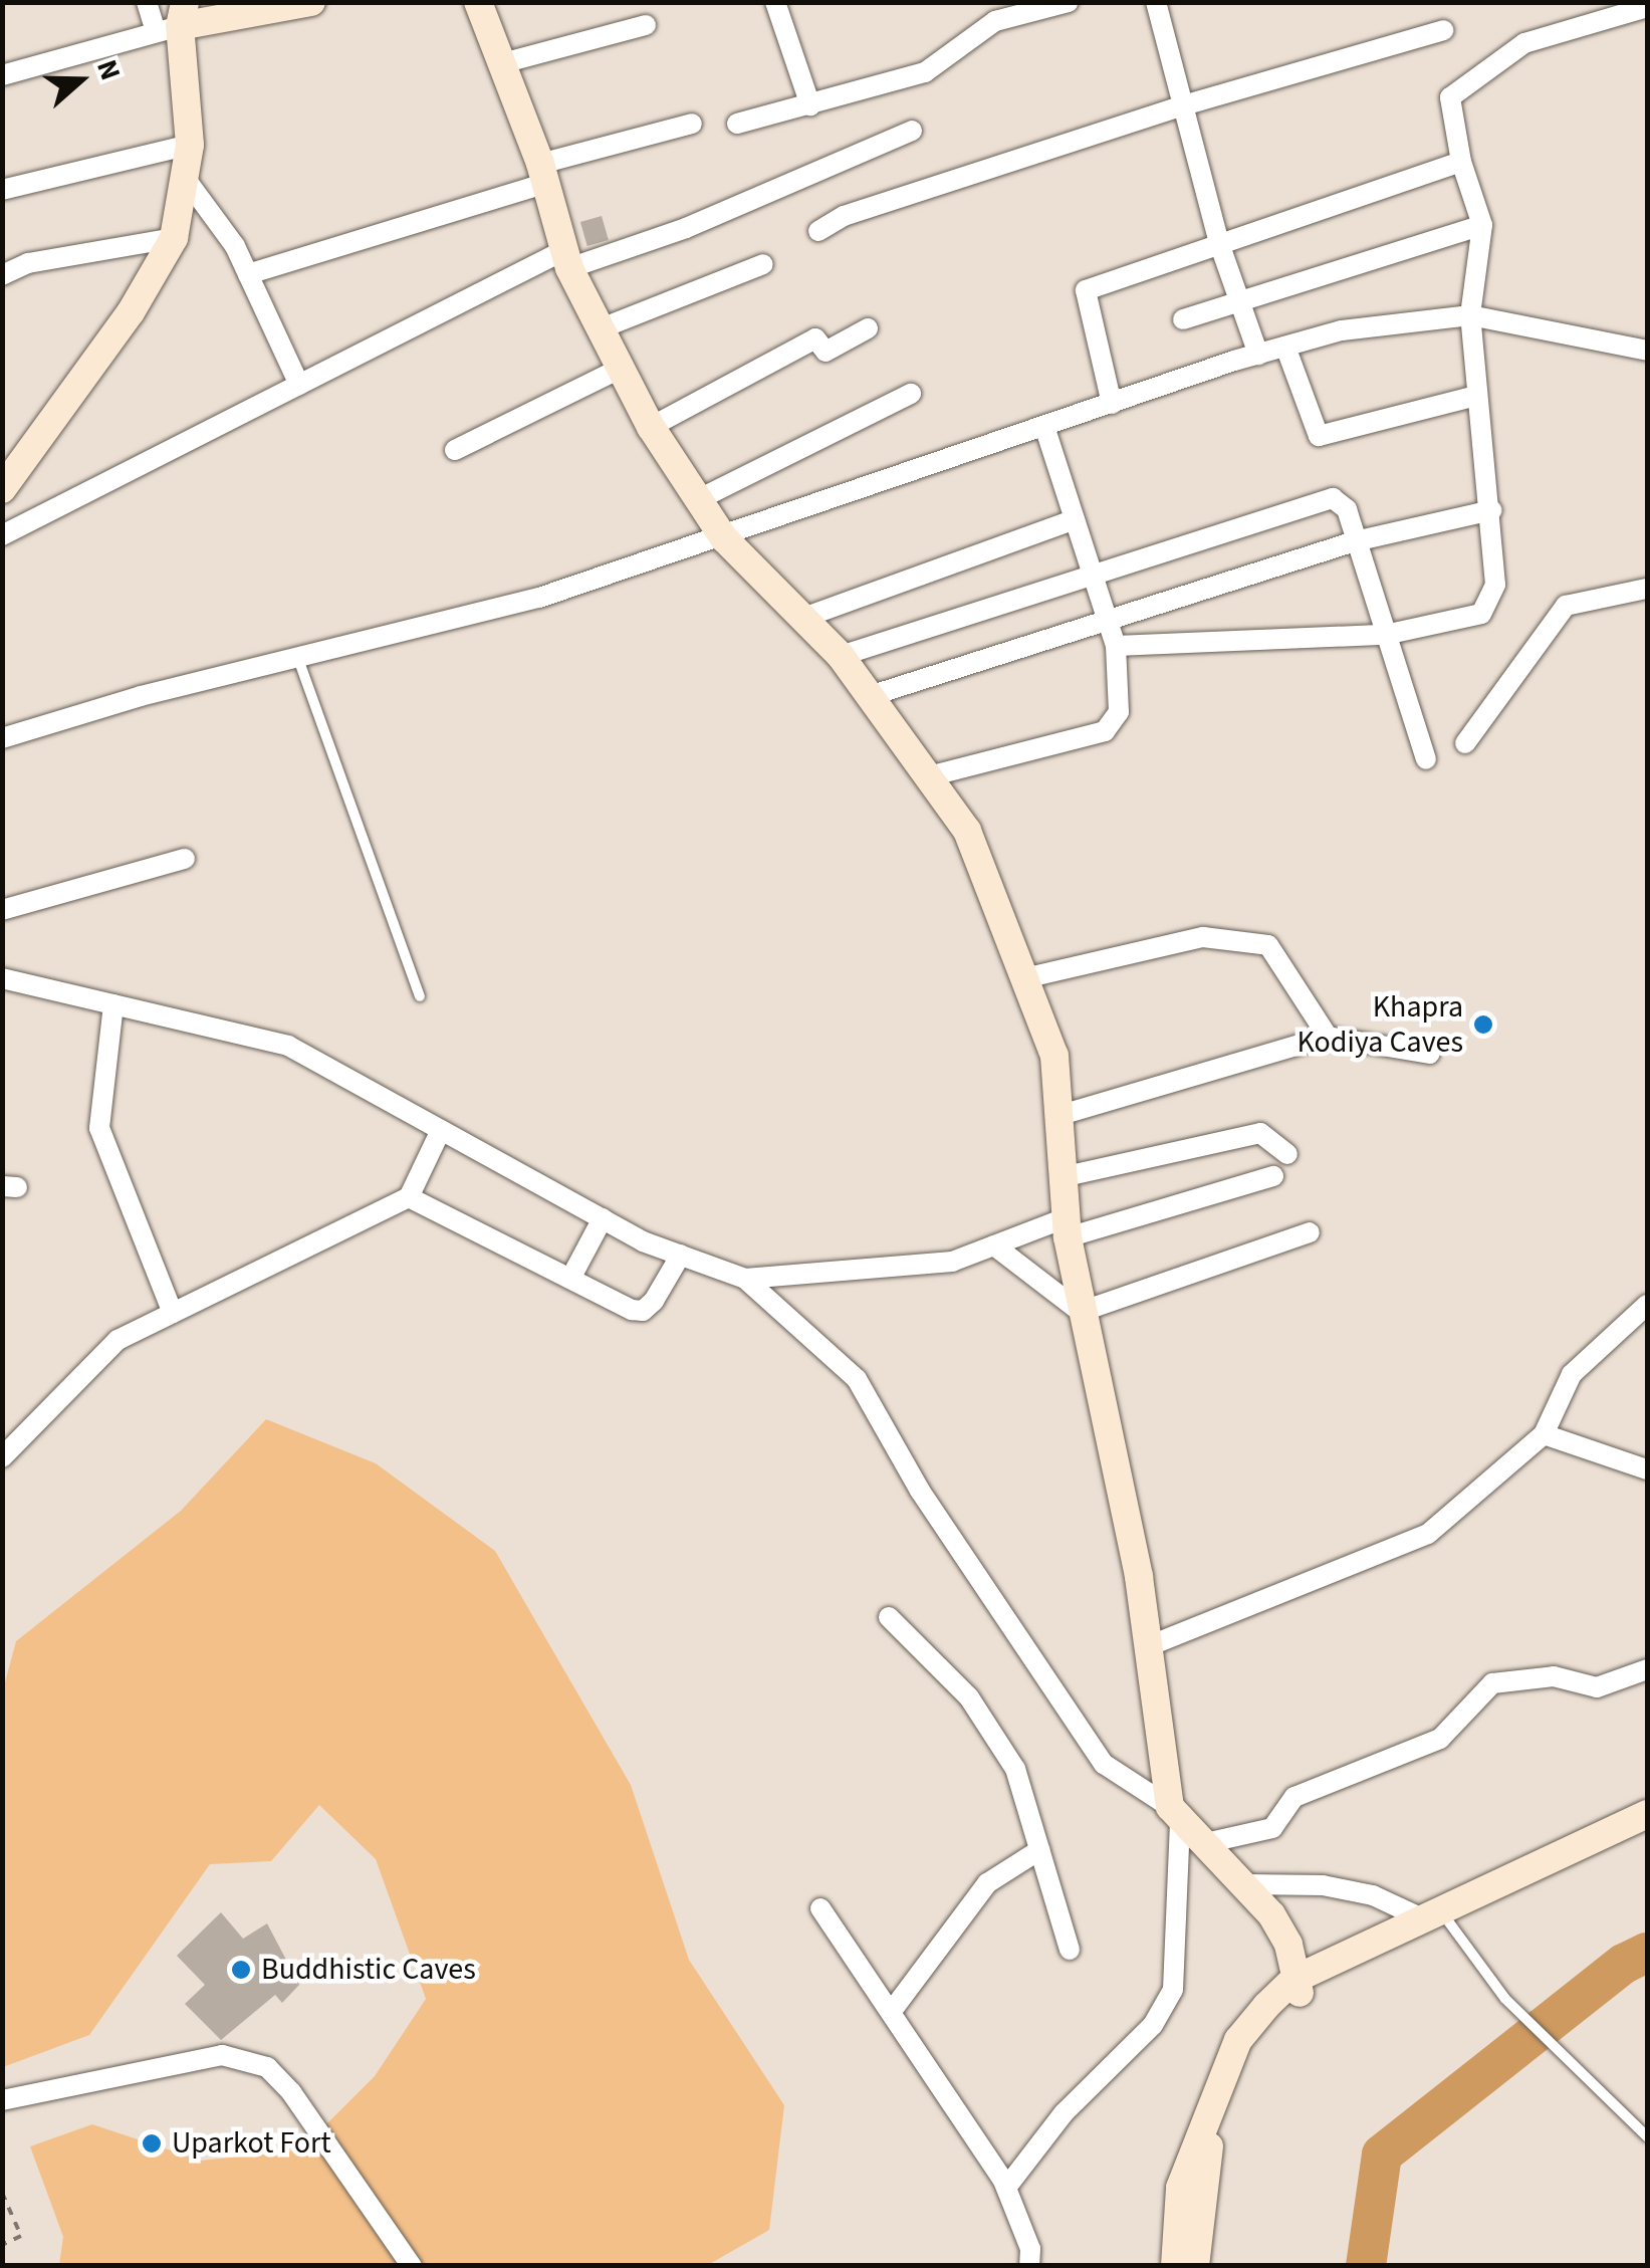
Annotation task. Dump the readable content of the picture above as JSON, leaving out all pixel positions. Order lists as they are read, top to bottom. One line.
{"places":["Khapra Kodiya Caves","Buddhistic Caves","Uparkot Fort"],"north":"right"}
